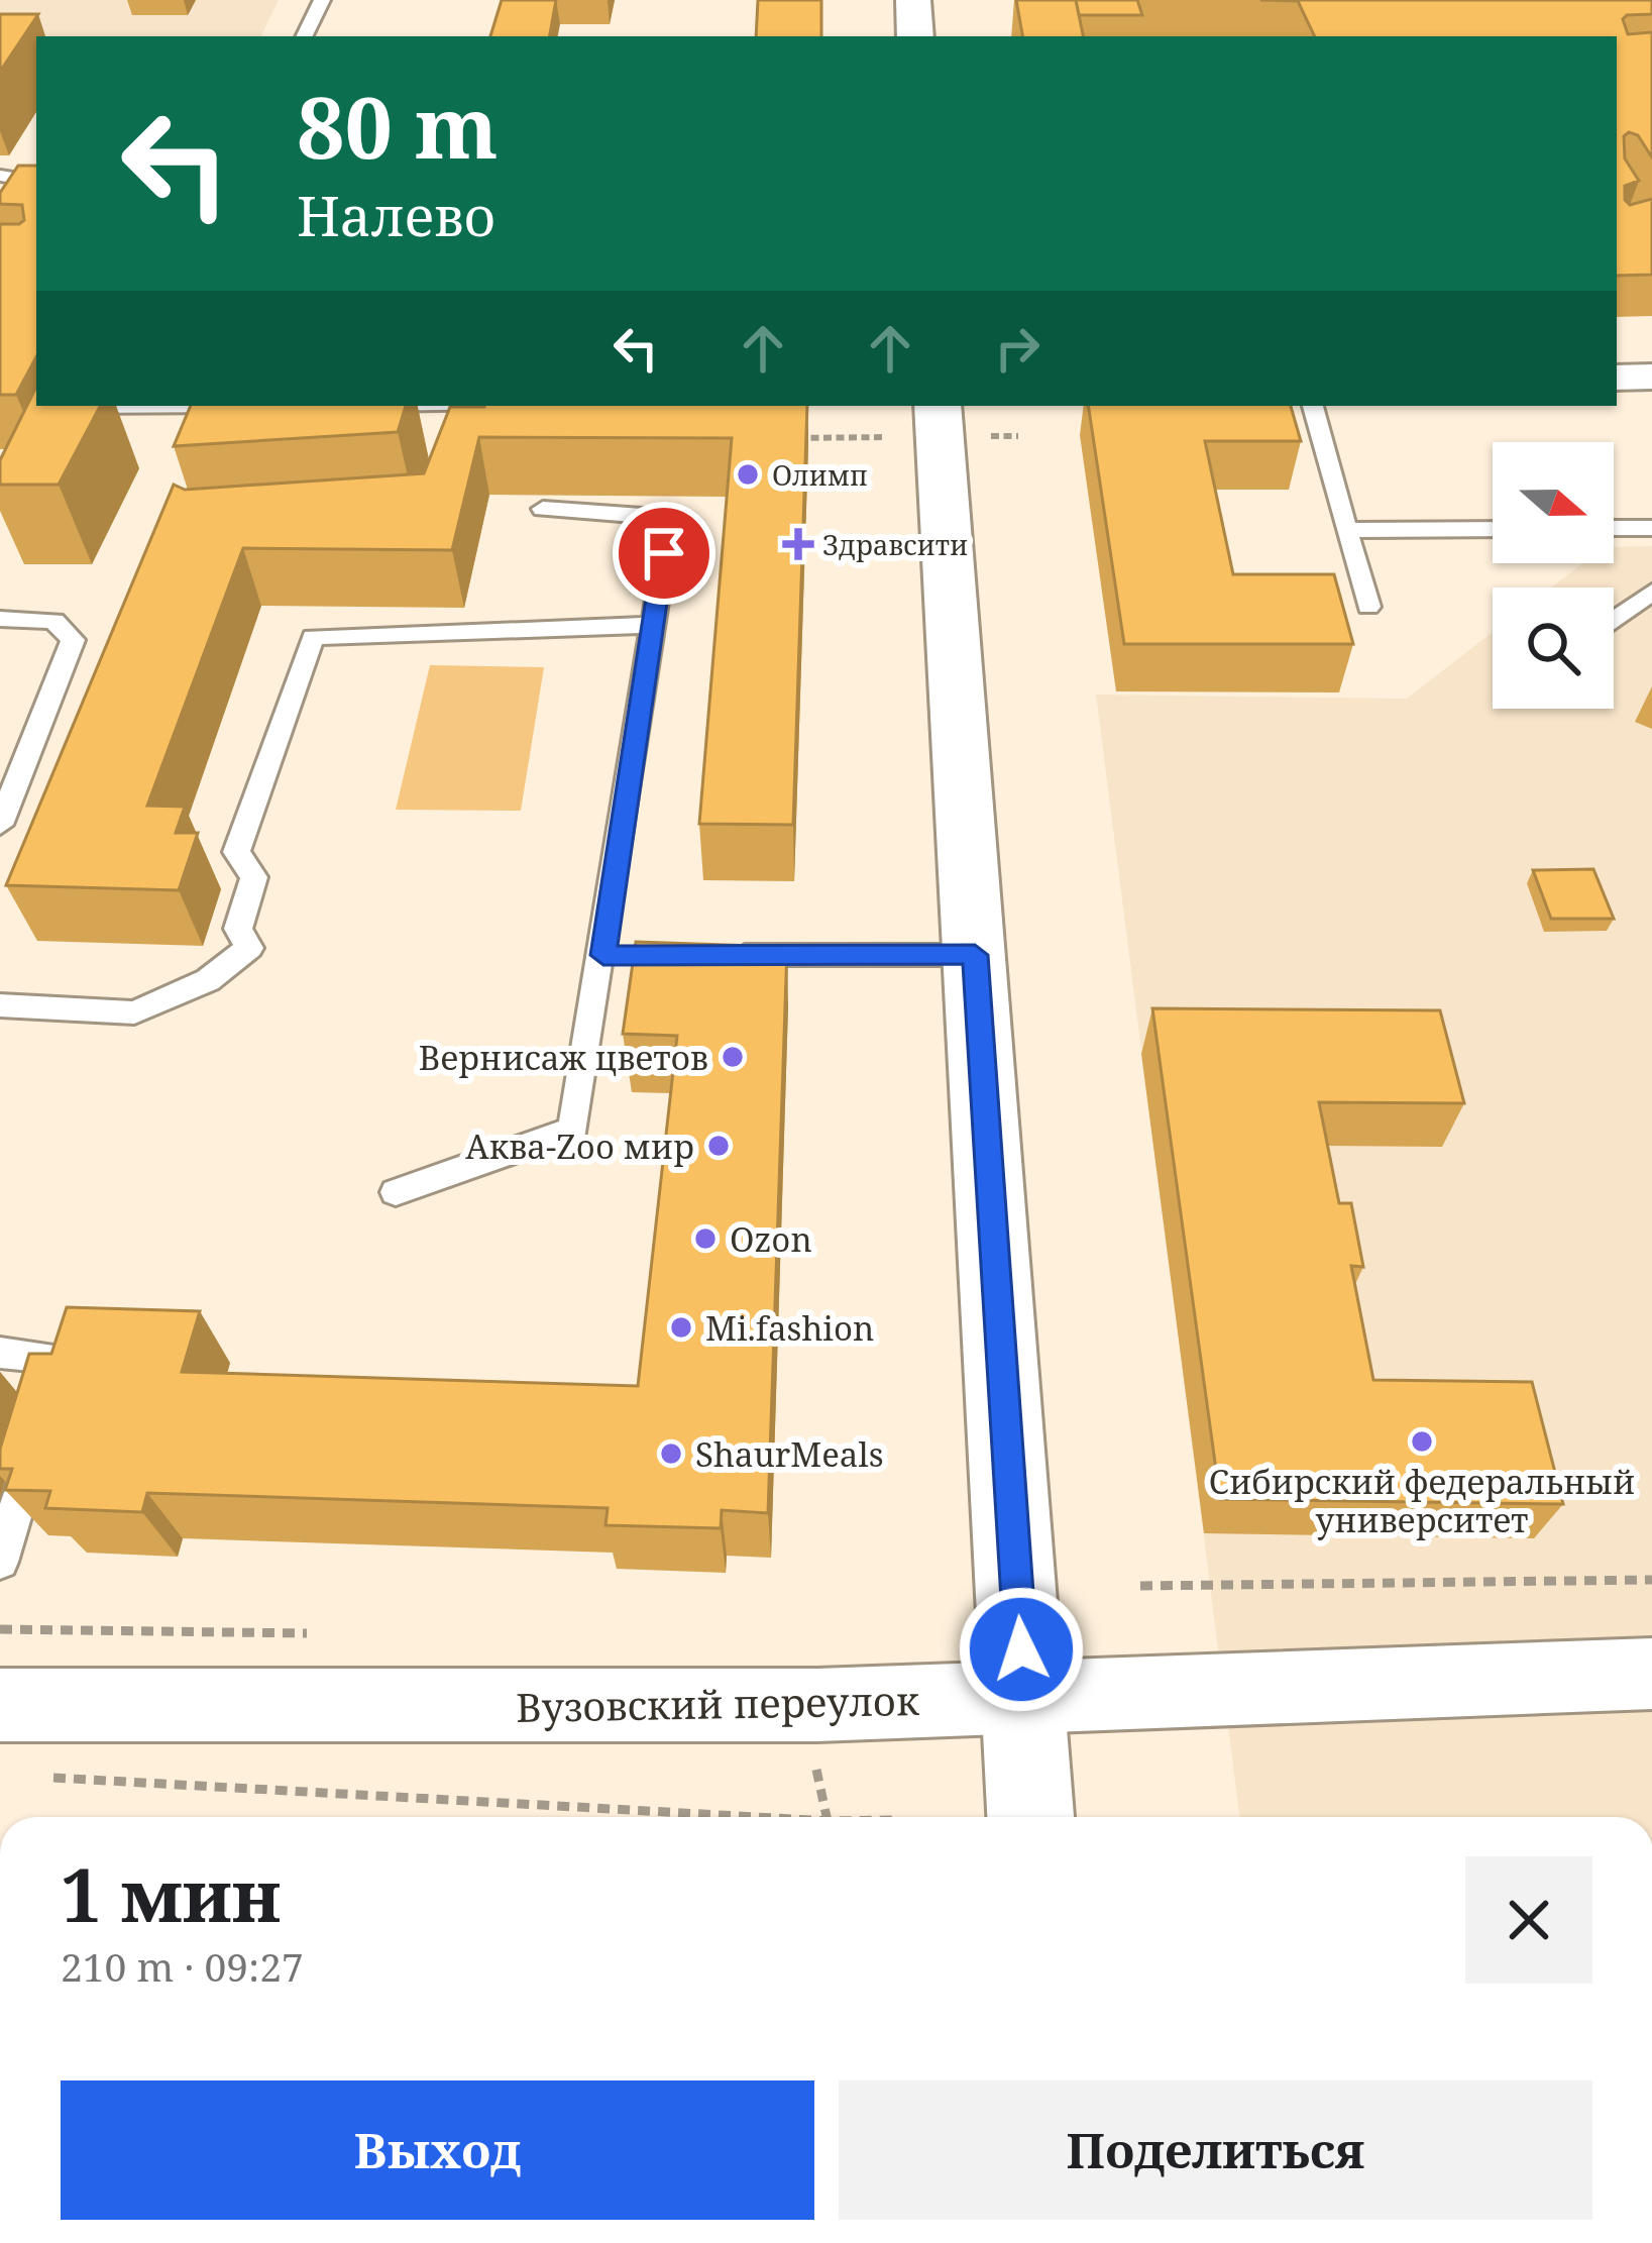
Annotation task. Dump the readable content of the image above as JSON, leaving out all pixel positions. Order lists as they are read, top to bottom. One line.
{"streets":{"street":["Вузовский переулок"]},"places":{"other":["Олимп","Вернисаж цветов","Аква-Zoo мир","Ozon","Mi.fashion","Сибирский федеральный университет","ShаurMeals"],"health":["Здравсити"]},"north":"right","page":{"turn":["80 m","Налево"],"heading":["1 мин","210 m · 09:27"],"buttons":["Выход","Поделиться"]}}
